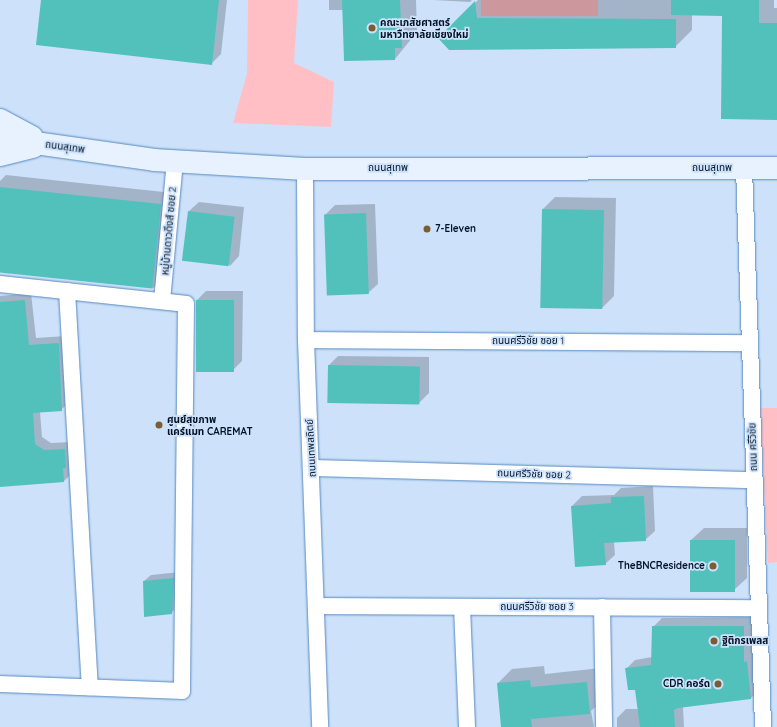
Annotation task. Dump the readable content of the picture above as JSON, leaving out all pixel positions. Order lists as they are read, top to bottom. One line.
{"streets":{"main road":["ถนนสุเทพ"],"street":["หมู่บ้านดาวดึงส์ ซอย 2","ถนนศรีวิชัย ซอย 1","ถนน ศรีวิชัย","ถนนเทพสถิตย์","ถนนศรีวิชัย ซอย 2","ถนนศรีวิชัย ซอย 3"]},"crossings":[["ถนนสุเทพ","หมู่บ้านดาวดึงส์ ซอย 2"],["ถนนสุเทพ","ถนน ศรีวิชัย"],["ถนนสุเทพ","ถนนเทพสถิตย์"],["ถนนศรีวิชัย ซอย 1","ถนน ศรีวิชัย"],["ถนนศรีวิชัย ซอย 1","ถนนเทพสถิตย์"],["ถนน ศรีวิชัย","ถนนศรีวิชัย ซอย 2"],["ถนน ศรีวิชัย","ถนนศรีวิชัย ซอย 3"],["ถนนเทพสถิตย์","ถนนศรีวิชัย ซอย 2"],["ถนนเทพสถิตย์","ถนนศรีวิชัย ซอย 3"]],"places":["คณะเภสัชศาสตร์ มหาวืทยาลัยเชียงใหม่","7-Eleven","ศูนย์สุขภาพ แคร์แมท CAREMAT","TheBNCResidence","ฐิติกรเพลส","CDR คอร์ด"]}
